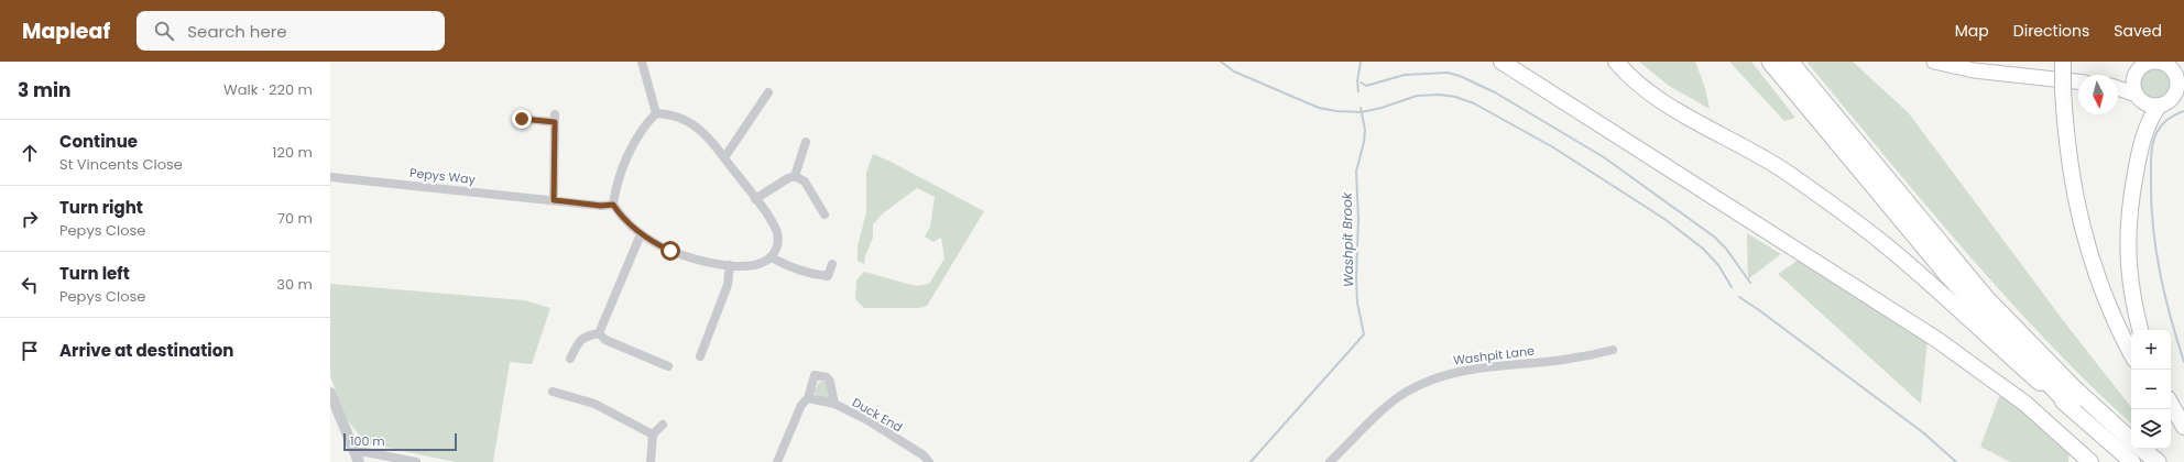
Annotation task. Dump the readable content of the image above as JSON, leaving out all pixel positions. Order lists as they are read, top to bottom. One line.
{"streets":{"street":["Pepys Way","Washpit Lane","Duck End"]},"water":["Washpit Brook"],"scale_bar":"100 m","north":"bottom","page":{"header":"Mapleaf","search":"Search here","nav":["Map","Directions","Saved"],"heading":["3 min","Walk · 220 m"],"list":[["Continue","St Vincents Close","120 m"],["Turn right","Pepys Close","70 m"],["Turn left","Pepys Close","30 m"],"Arrive at destination"],"map_buttons":["+","−"],"scale":"100 m"}}
